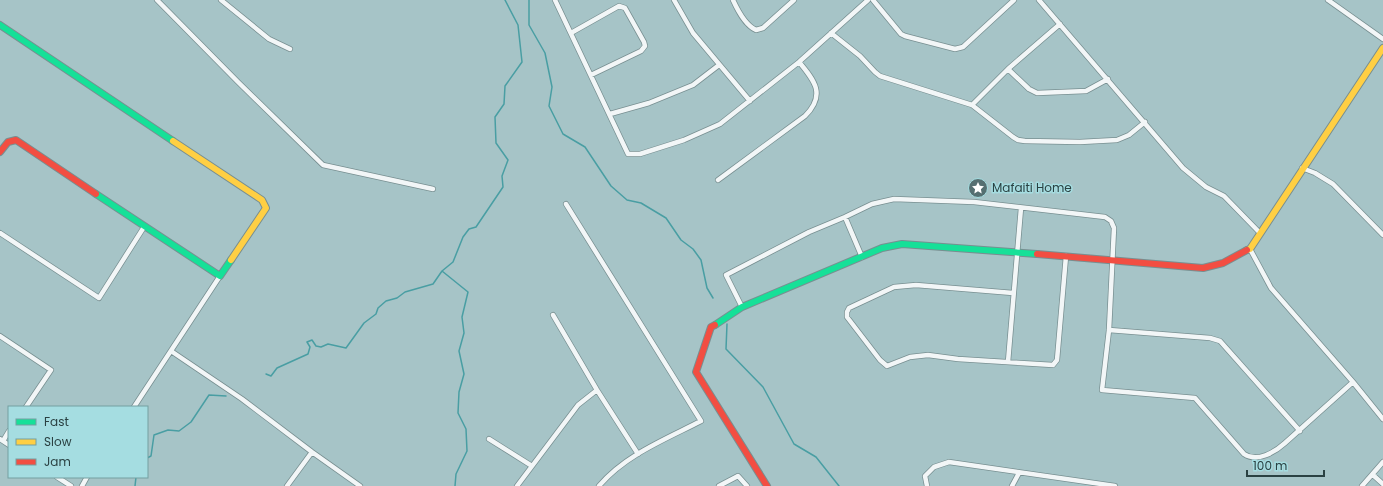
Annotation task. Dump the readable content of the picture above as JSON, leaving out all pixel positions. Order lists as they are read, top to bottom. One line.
{"places":{"place":["Mafaiti Home"]},"legend":["Fast","Slow","Jam"],"scale_bar":"100 m"}
